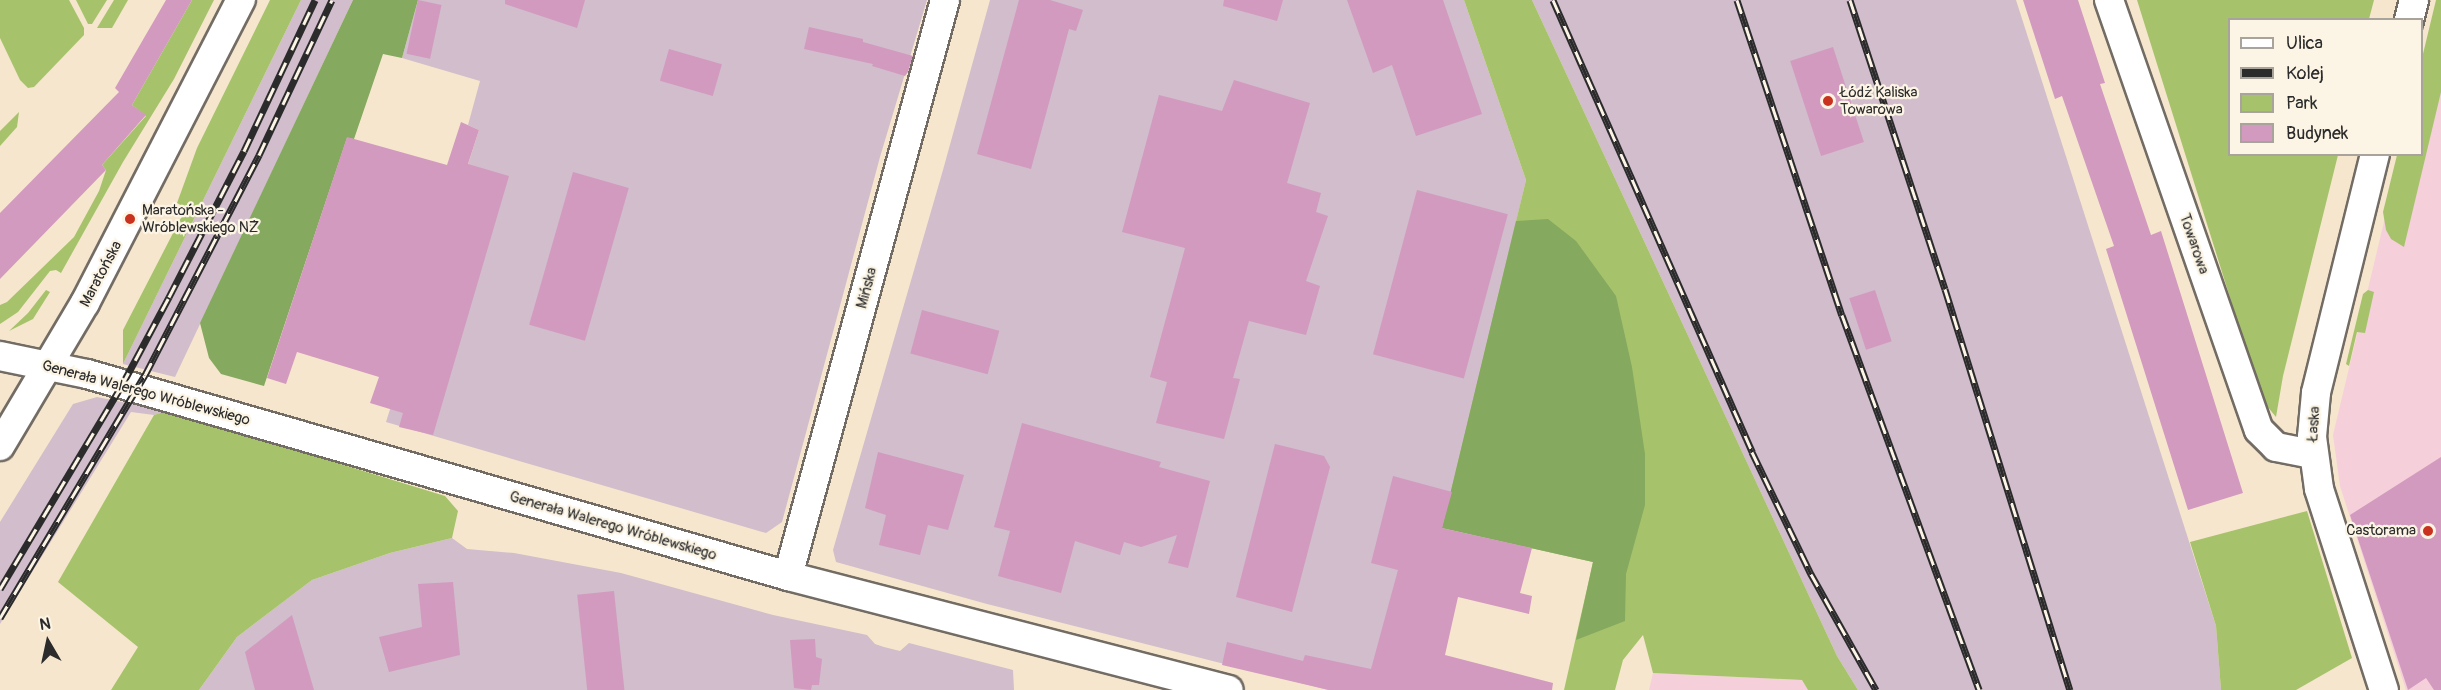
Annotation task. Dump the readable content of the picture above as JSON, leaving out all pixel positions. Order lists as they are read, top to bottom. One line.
{"streets":{"street":["Towarowa","Maratońska","Mińska","Generała Walerego Wróblewskiego","Łaska"]},"crossings":[["Towarowa","Łaska"],["Maratońska","Generała Walerego Wróblewskiego"],["Mińska","Generała Walerego Wróblewskiego"]],"places":["Łódź Kaliska Towarowa","Maratońska - Wróblewskiego NŻ","Castorama"],"legend":["Ulica","Kolej","Park","Budynek"],"north":"top"}
